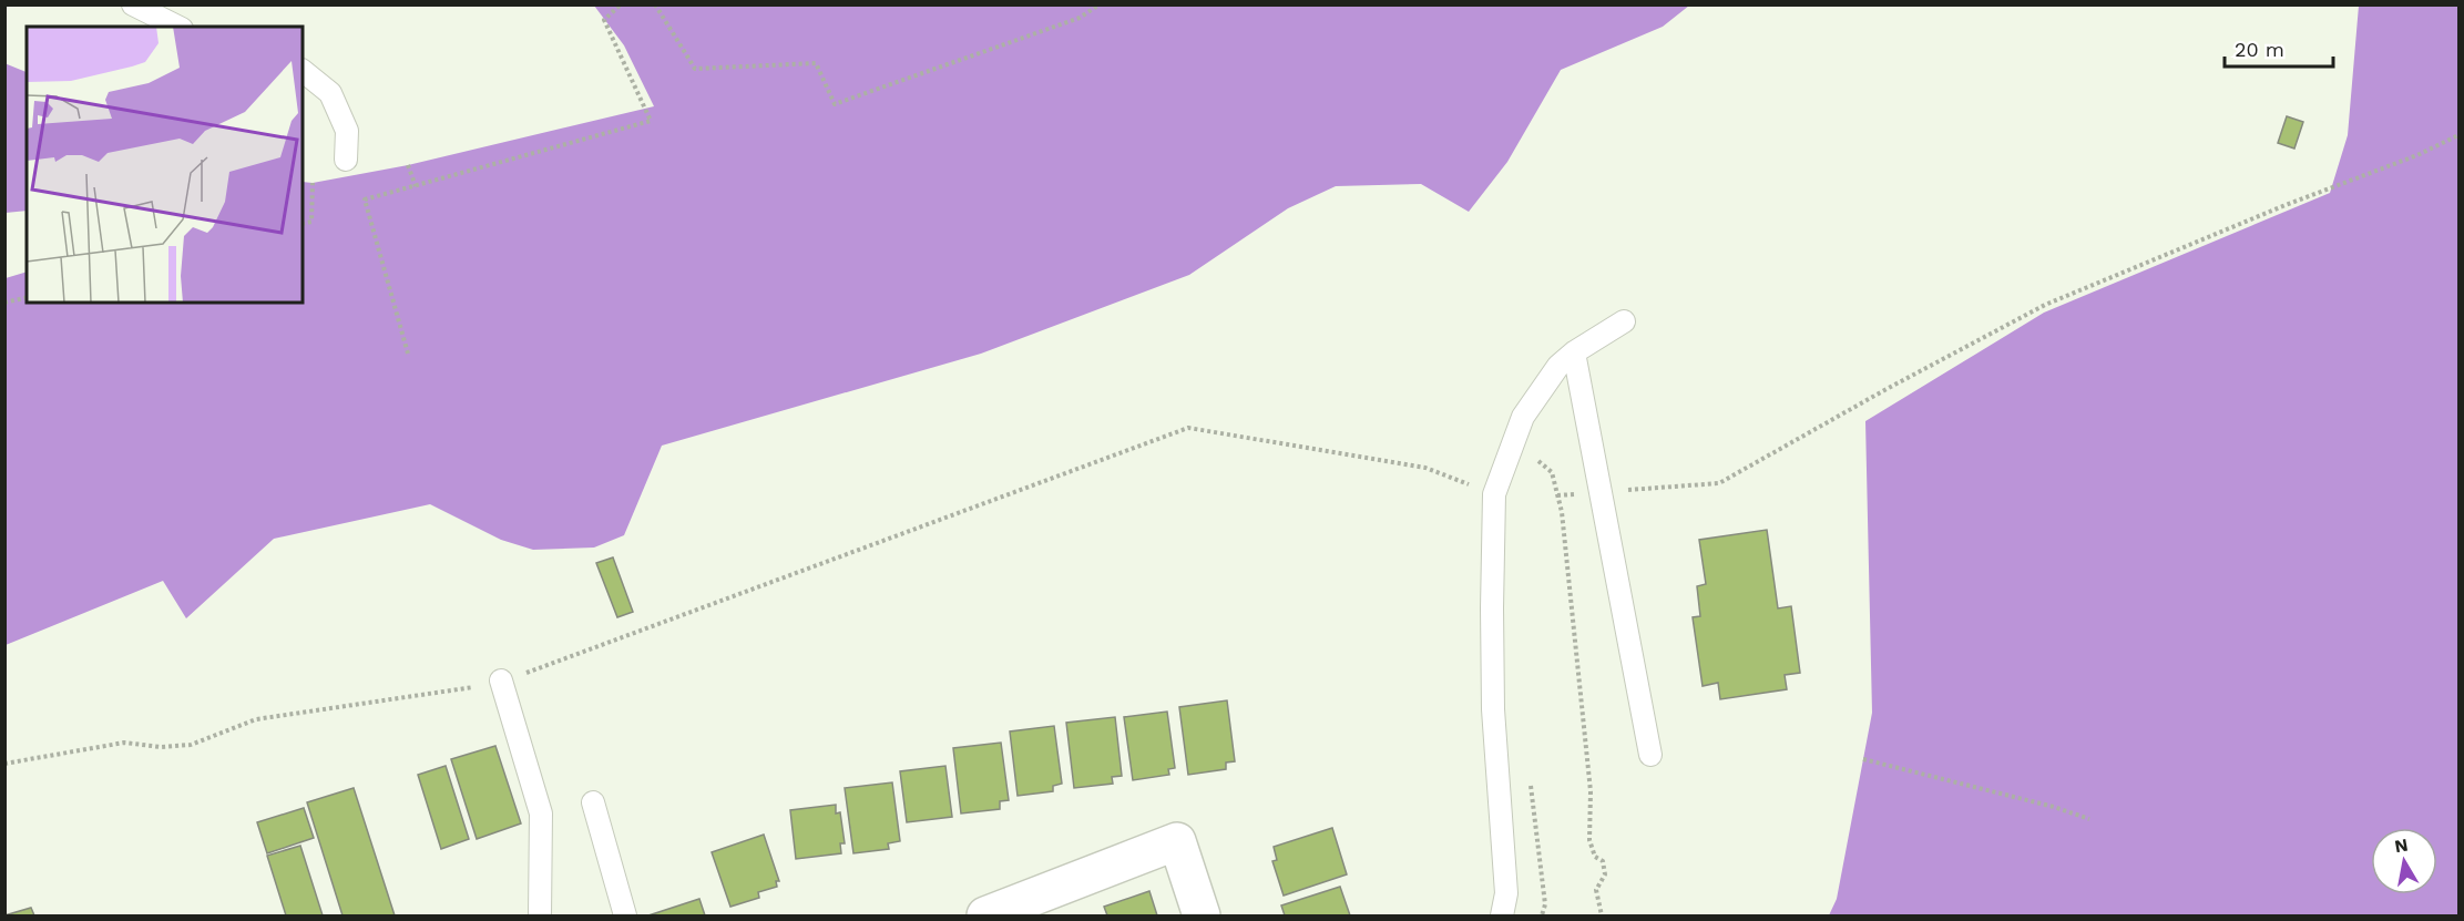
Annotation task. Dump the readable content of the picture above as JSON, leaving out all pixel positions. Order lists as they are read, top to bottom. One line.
{"scale_bar":"20 m","north":"top"}
